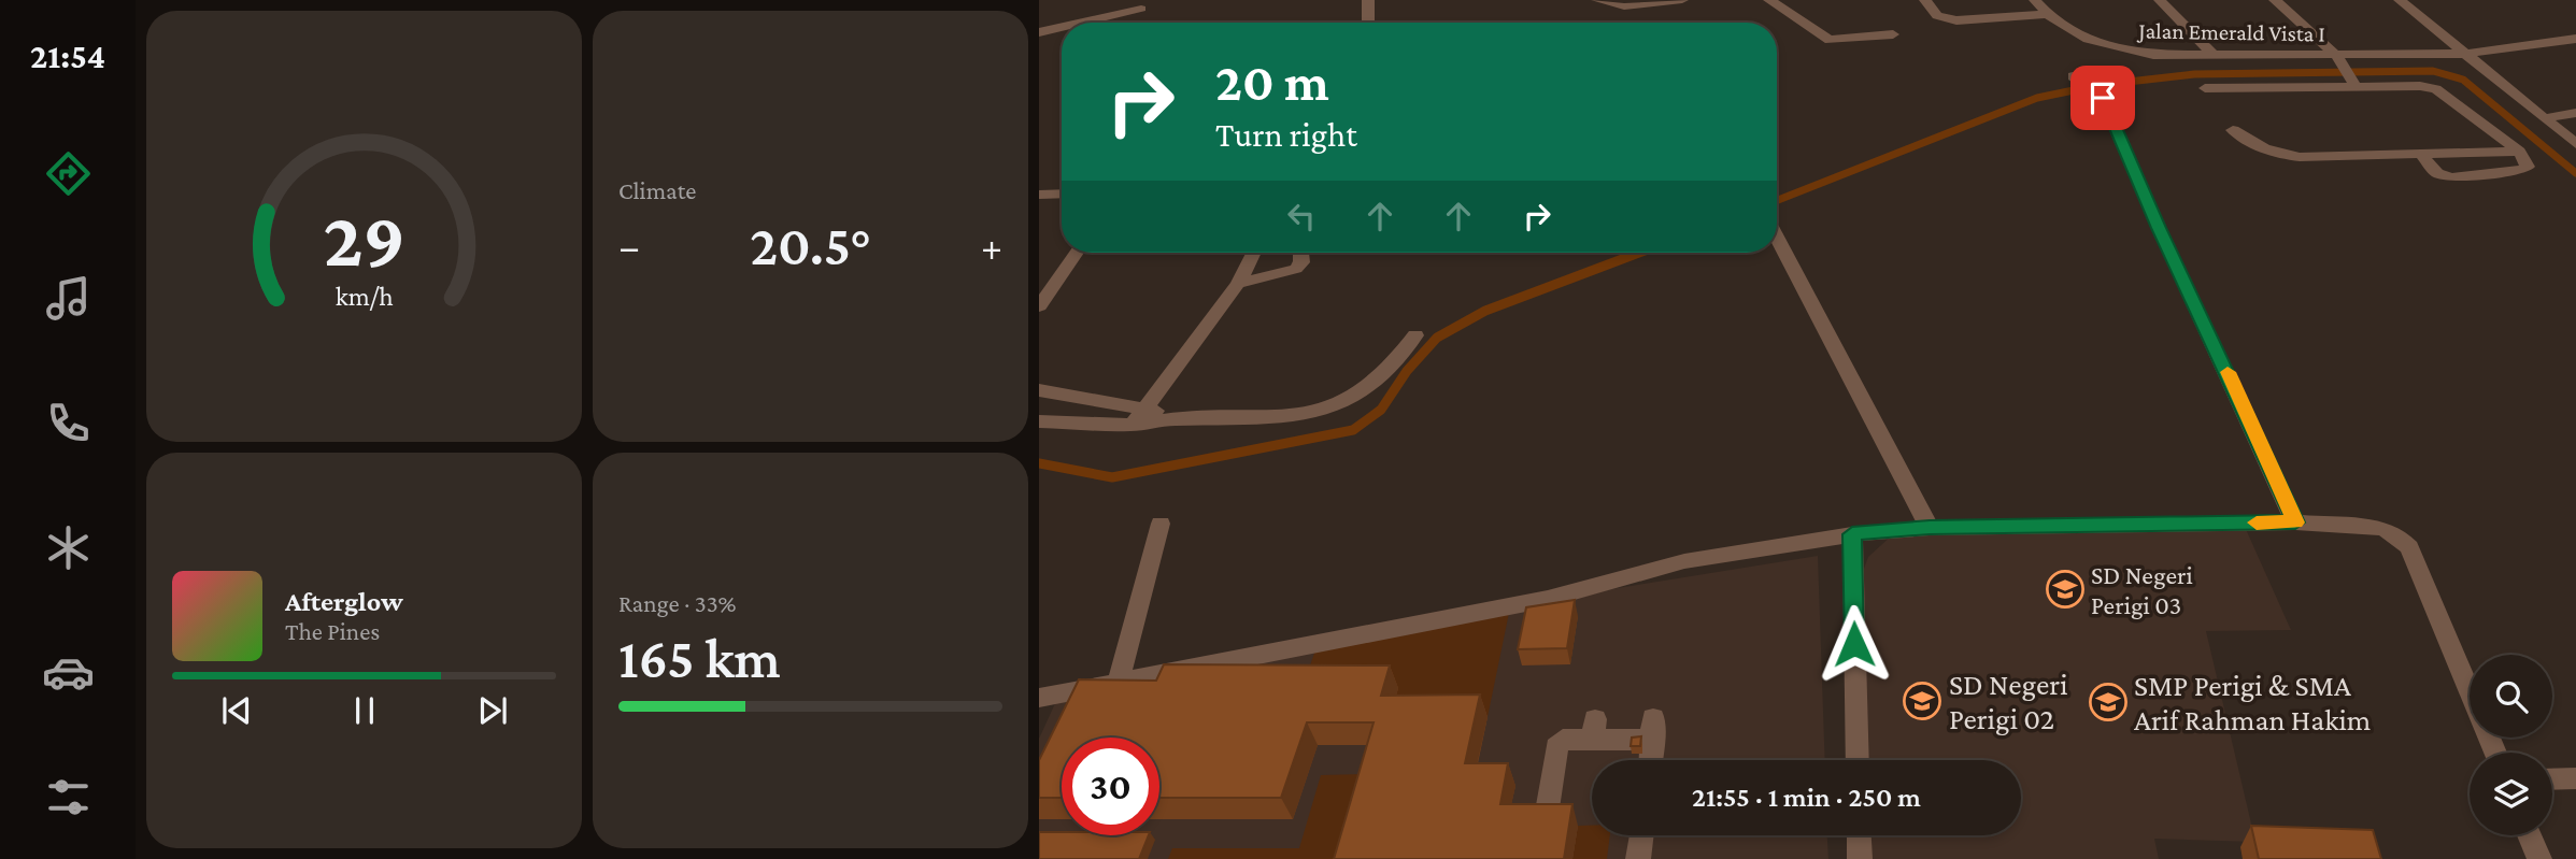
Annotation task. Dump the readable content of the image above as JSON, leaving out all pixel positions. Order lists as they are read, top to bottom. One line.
{"streets":{"street":["Jalan Emerald Vista I"]},"places":{"school or university":["SD Negeri Perigi 03","SD Negeri Perigi 02","SMP Perigi & SMA Arif Rahman Hakim"]},"page":{"tabs":"21:54","tile":["Climate",["Range · 33%","165 km"]],"turn":["20 m","Turn right"],"heat":["−","20.5°","+"],"song":["Afterglow","The Pines"],"limit":"30","trip":"21:55 · 1 min · 250 m","gauge":["29","km/h"]}}
